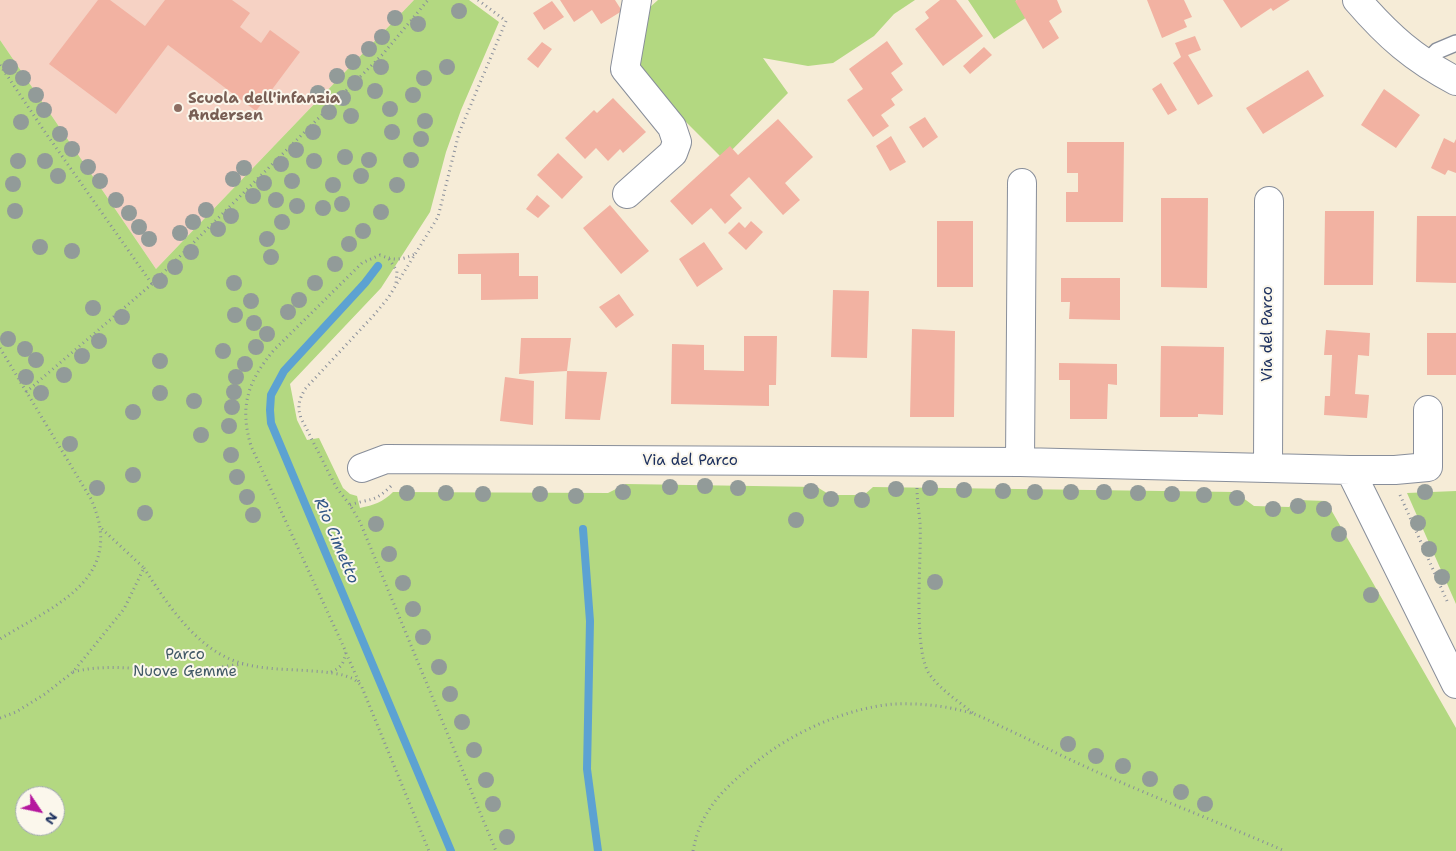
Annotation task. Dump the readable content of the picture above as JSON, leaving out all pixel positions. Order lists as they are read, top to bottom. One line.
{"streets":{"street":["Via del Parco"]},"water":["Rio Cimetto"],"parks":["Parco Nuove Gemme"],"places":["Scuola dell'infanzia Andersen"],"north":"bottom right"}
